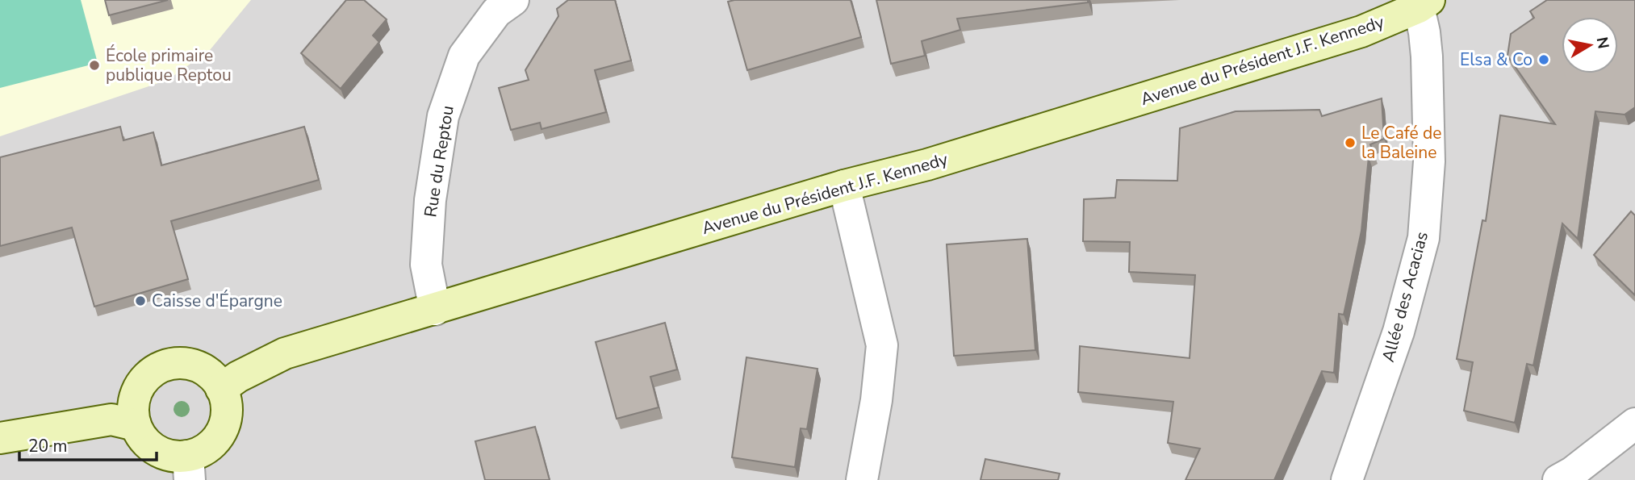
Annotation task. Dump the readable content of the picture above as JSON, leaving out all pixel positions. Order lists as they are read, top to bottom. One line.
{"streets":{"street":["Avenue du Président J.F. Kennedy","Rue du Reptou","Allée des Acacias"]},"crossings":[["Avenue du Président J.F. Kennedy","Rue du Reptou"],["Avenue du Président J.F. Kennedy","Allée des Acacias"]],"places":["Elsa & Co","École primaire publique Reptou","Le Café de la Baleine","Caisse d'Épargne"],"scale_bar":"20 m","north":"right"}
